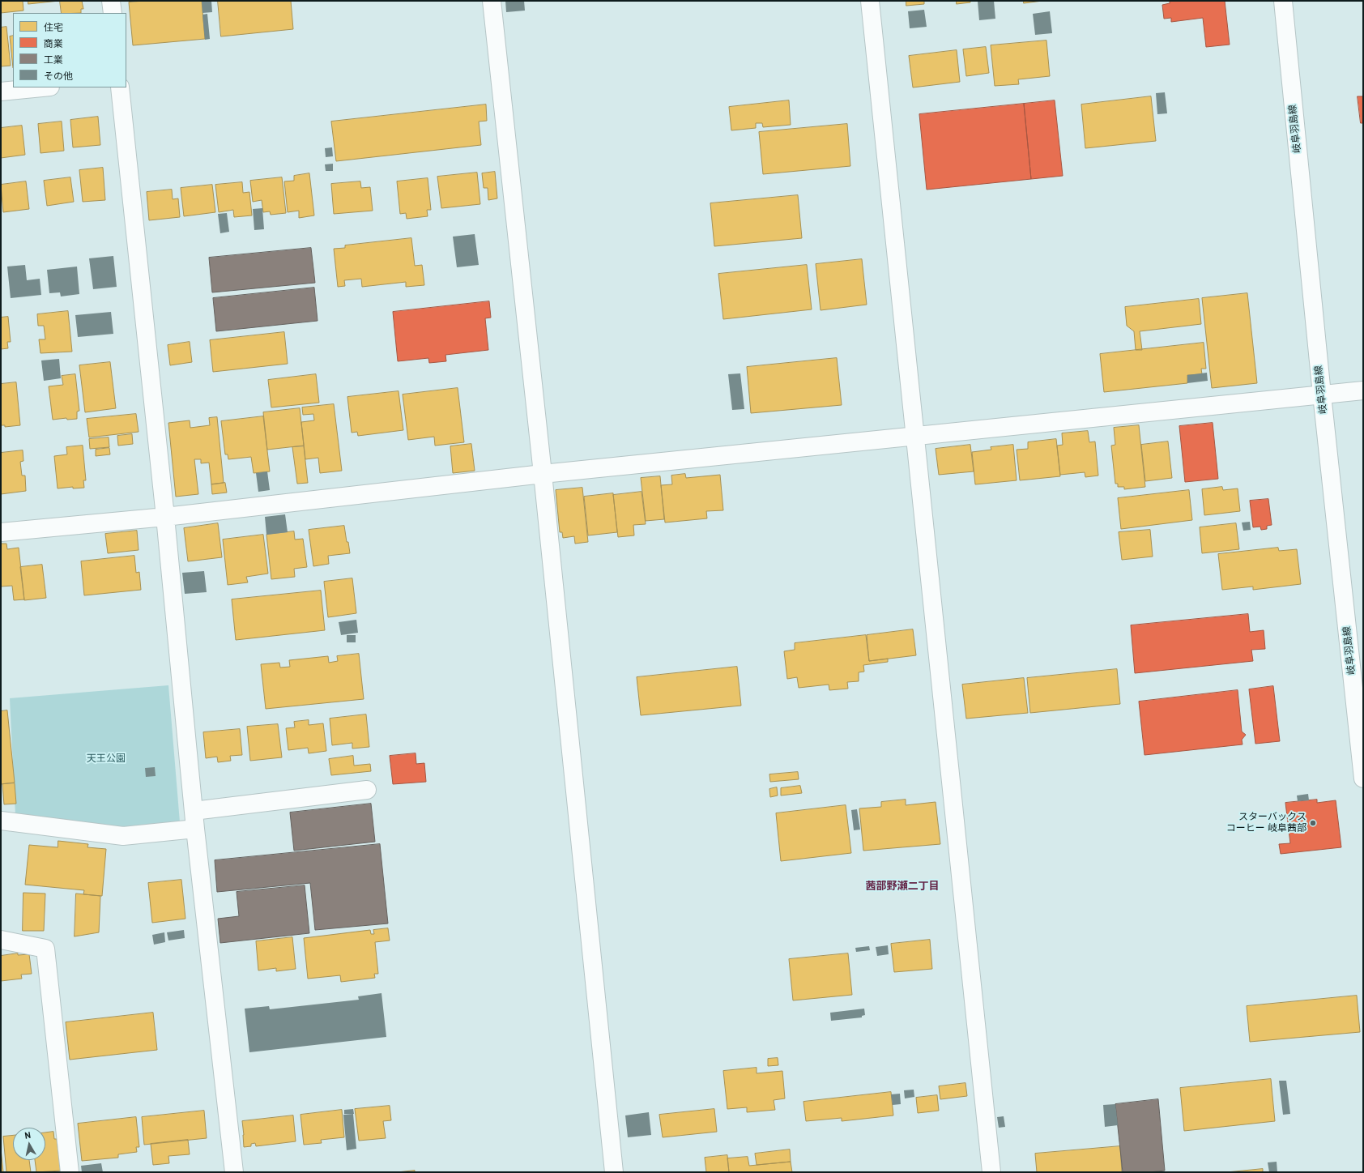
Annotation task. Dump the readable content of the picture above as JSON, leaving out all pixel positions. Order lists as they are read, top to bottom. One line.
{"streets":{"street":["岐阜羽島線"]},"districts":["茜部野瀬二丁目"],"parks":["天王公園"],"places":["スターバックス コーヒー 岐阜茜部"],"legend":["住宅","商業","工業","その他"],"north":"top"}
